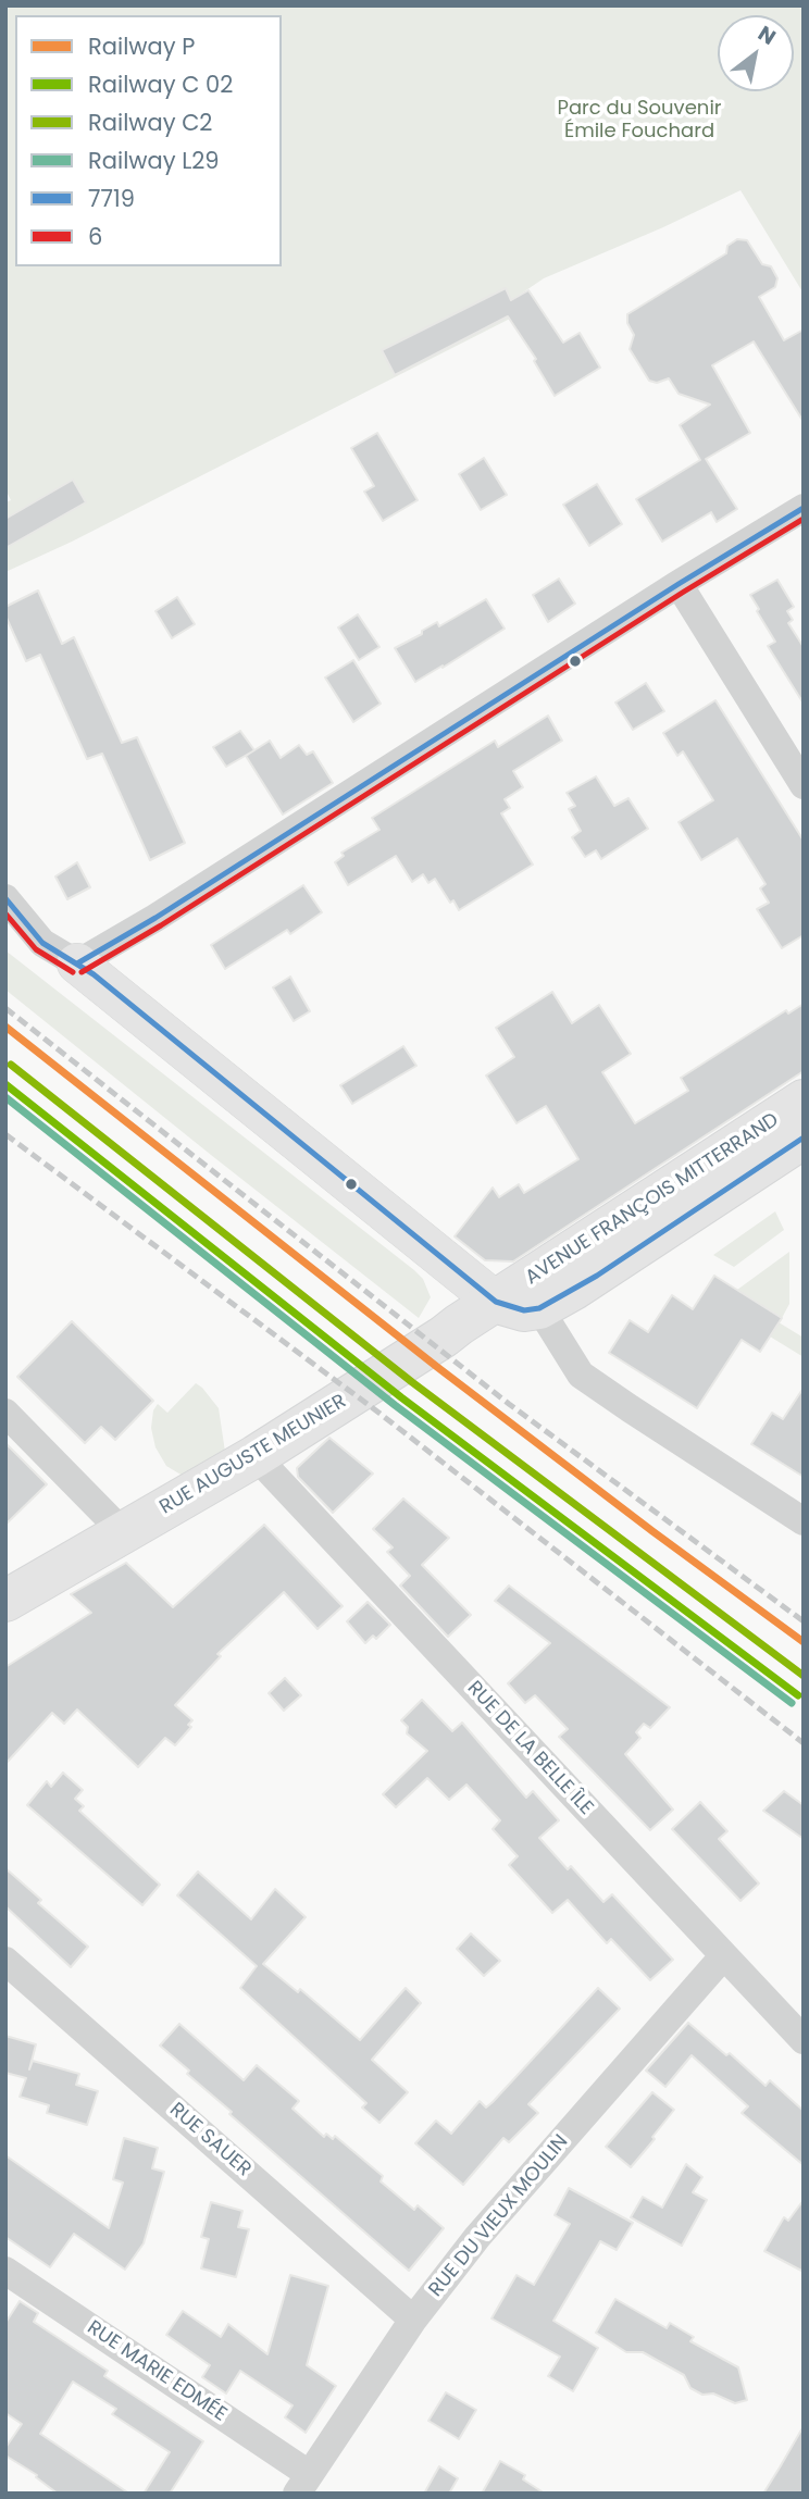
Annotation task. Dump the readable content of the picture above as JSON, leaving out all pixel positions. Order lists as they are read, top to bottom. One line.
{"streets":{"main road":["AVENUE FRANÇOIS MITTERRAND","RUE AUGUSTE MEUNIER"],"street":["RUE DE LA BELLE ÎLE","RUE SAUER","RUE DU VIEUX MOULIN","RUE MARIE EDMÉE"]},"crossings":[["AVENUE FRANÇOIS MITTERRAND","RUE AUGUSTE MEUNIER"],["RUE AUGUSTE MEUNIER","RUE DE LA BELLE ÎLE"],["RUE DE LA BELLE ÎLE","RUE DU VIEUX MOULIN"],["RUE SAUER","RUE DU VIEUX MOULIN"],["RUE DU VIEUX MOULIN","RUE MARIE EDMÉE"]],"parks":["Parc du Souvenir Émile Fouchard"],"lines":["transit line 7719","transit line 6","rail line P","rail line C2","rail line L29"],"legend":["Railway P","Railway C 02","Railway C2","Railway L29","7719","6"],"north":"top right"}
